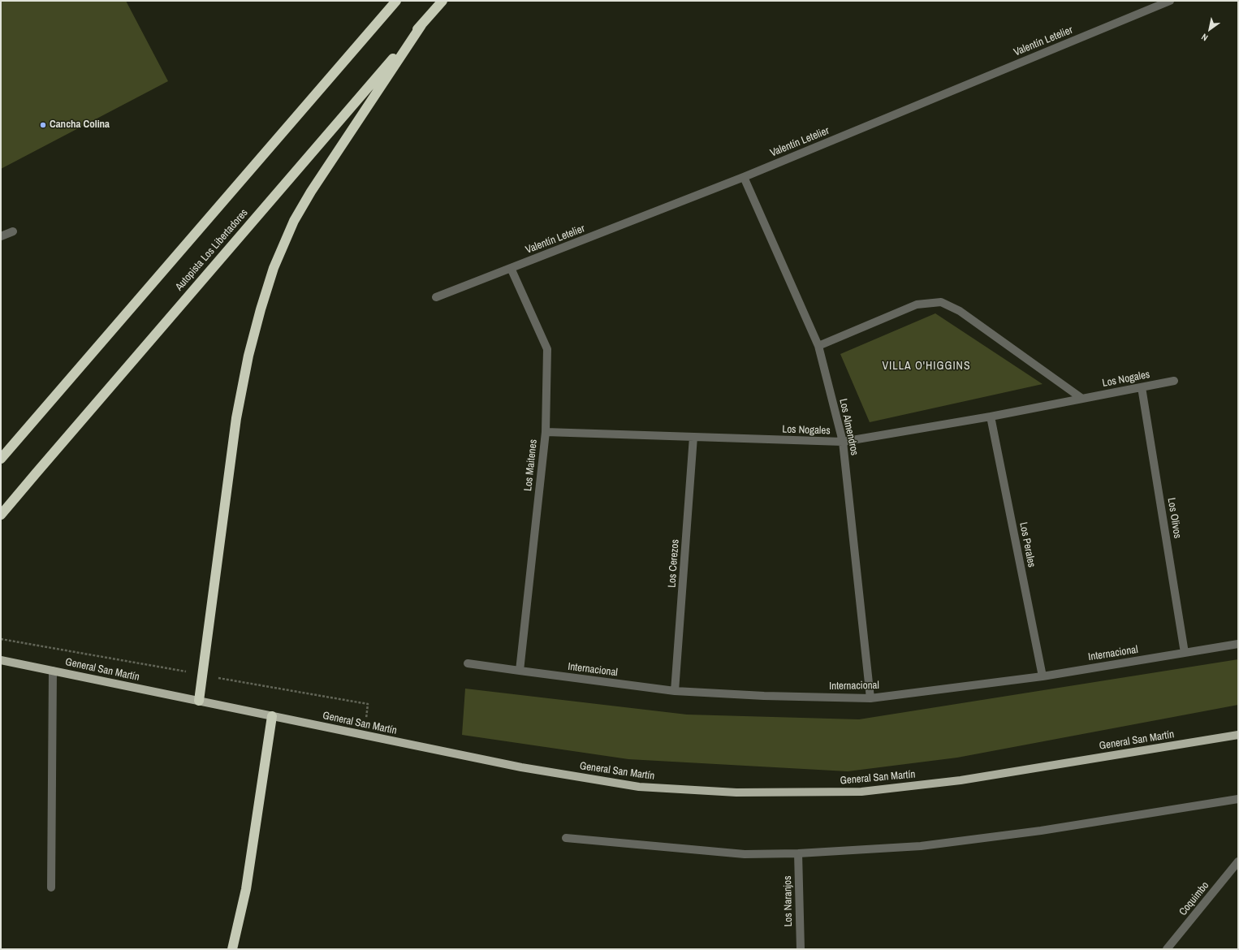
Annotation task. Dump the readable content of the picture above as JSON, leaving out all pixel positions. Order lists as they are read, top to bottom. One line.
{"streets":{"highway":["Autopista Los Libertadores"],"main road":["General San Martín"],"street":["Valentín Letelier","Los Nogales","Los Almendros","Los Maitenes","Los Olivos","Los Perales","Los Cerezos","Internacional","Coquimbo","Los Naranjos"]},"crossings":[["Valentín Letelier","Los Almendros"],["Valentín Letelier","Los Maitenes"],["Los Nogales","Los Almendros"],["Los Nogales","Los Maitenes"],["Los Nogales","Los Olivos"],["Los Nogales","Los Perales"],["Los Nogales","Los Cerezos"],["Los Almendros","Internacional"],["Los Maitenes","Internacional"],["Los Olivos","Internacional"],["Los Perales","Internacional"],["Los Cerezos","Internacional"]],"districts":["VILLA O'HIGGINS"],"places":["Cancha Colina"],"north":"bottom left"}
